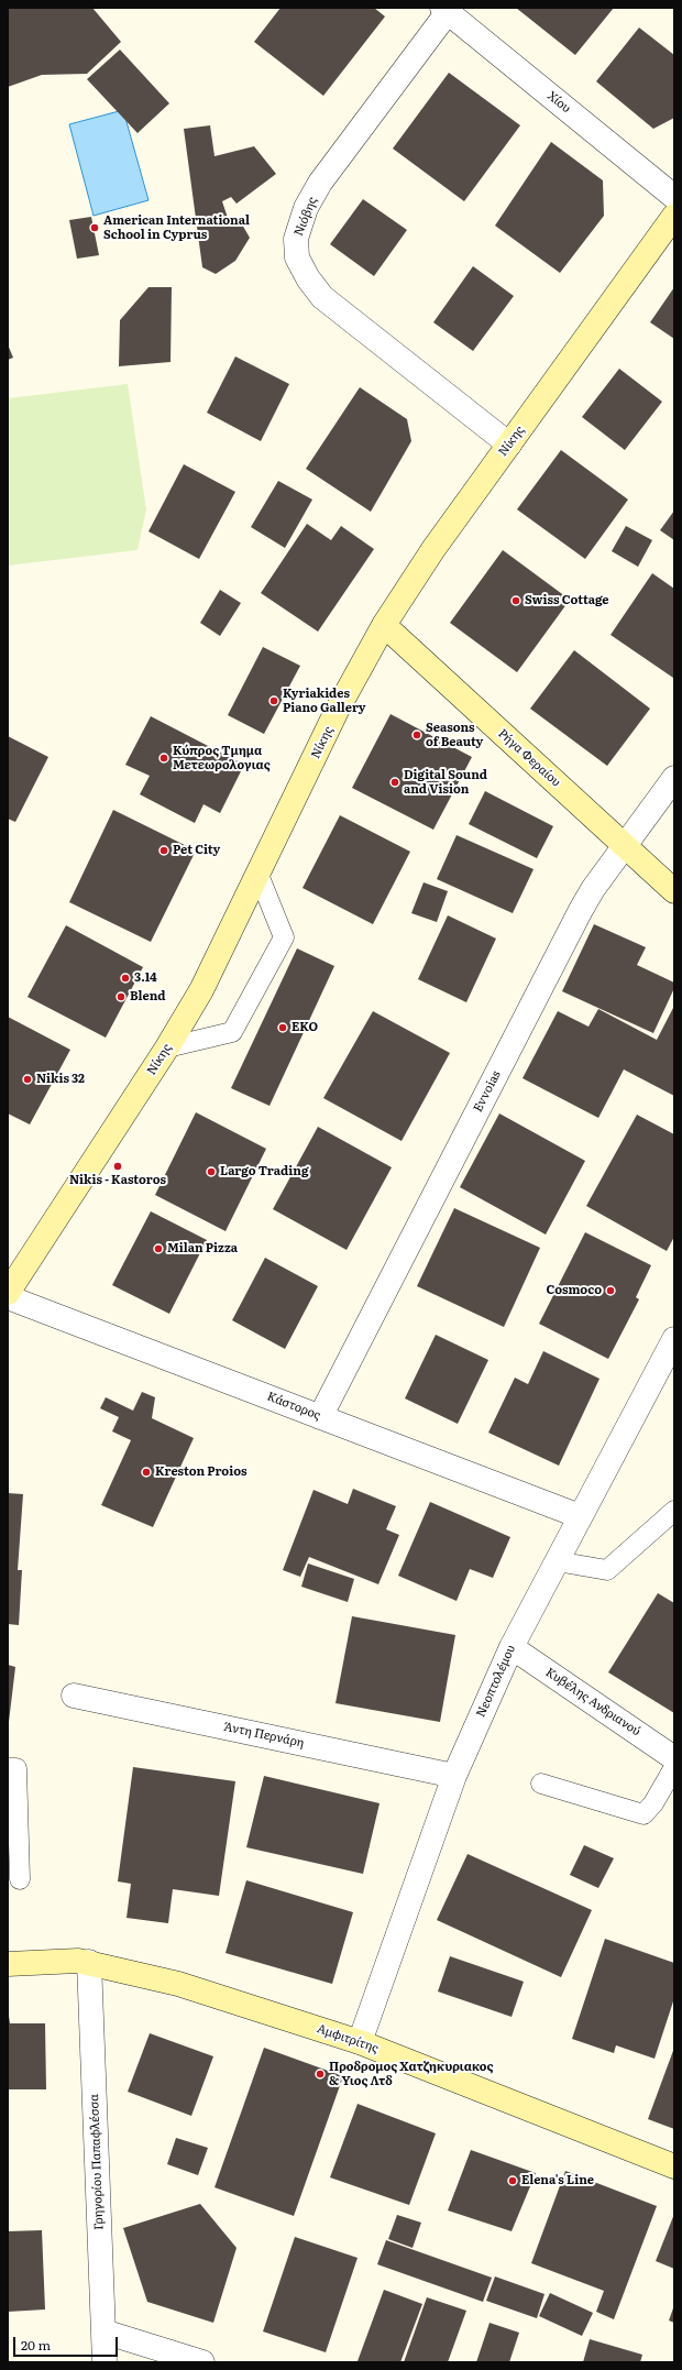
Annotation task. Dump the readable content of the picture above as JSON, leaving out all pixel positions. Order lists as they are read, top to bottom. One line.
{"streets":{"main road":["Νίκης","Ρήγα Φεραίου","Αμφιτρίτης"],"street":["Χίου","Νιόβης","Evvoias","Κάστορος","Νεοπτολέμου","Κυβέλης Ανδριανού","Άντη Περνάρη","Γρηγορίου Παπαφλέσσα"]},"crossings":[["Χίου","Νιόβης"],["Νιόβης","Νίκης"],["Νίκης","Ρήγα Φεραίου"],["Ρήγα Φεραίου","Evvoias"],["Evvoias","Κάστορος"],["Κάστορος","Νεοπτολέμου"],["Νεοπτολέμου","Κυβέλης Ανδριανού"],["Νεοπτολέμου","Άντη Περνάρη"],["Νεοπτολέμου","Αμφιτρίτης"],["Αμφιτρίτης","Γρηγορίου Παπαφλέσσα"]],"places":["American International School in Cyprus","Swiss Cottage","Kyriakides Piano Gallery","Seasons of Beauty","Κύπρος Τμημα Μετεωρολογιας","Digital Sound and Vision","Pet City","3.14","Blend","EKO","Nikis 32","Nikis - Kastoros","Largo Trading","Milan Pizza","Cosmoco","Kreston Proios","Προδρομος Χατζηκυριακος & Υιος Λτδ","Elena's Line"],"scale_bar":"20 m"}
